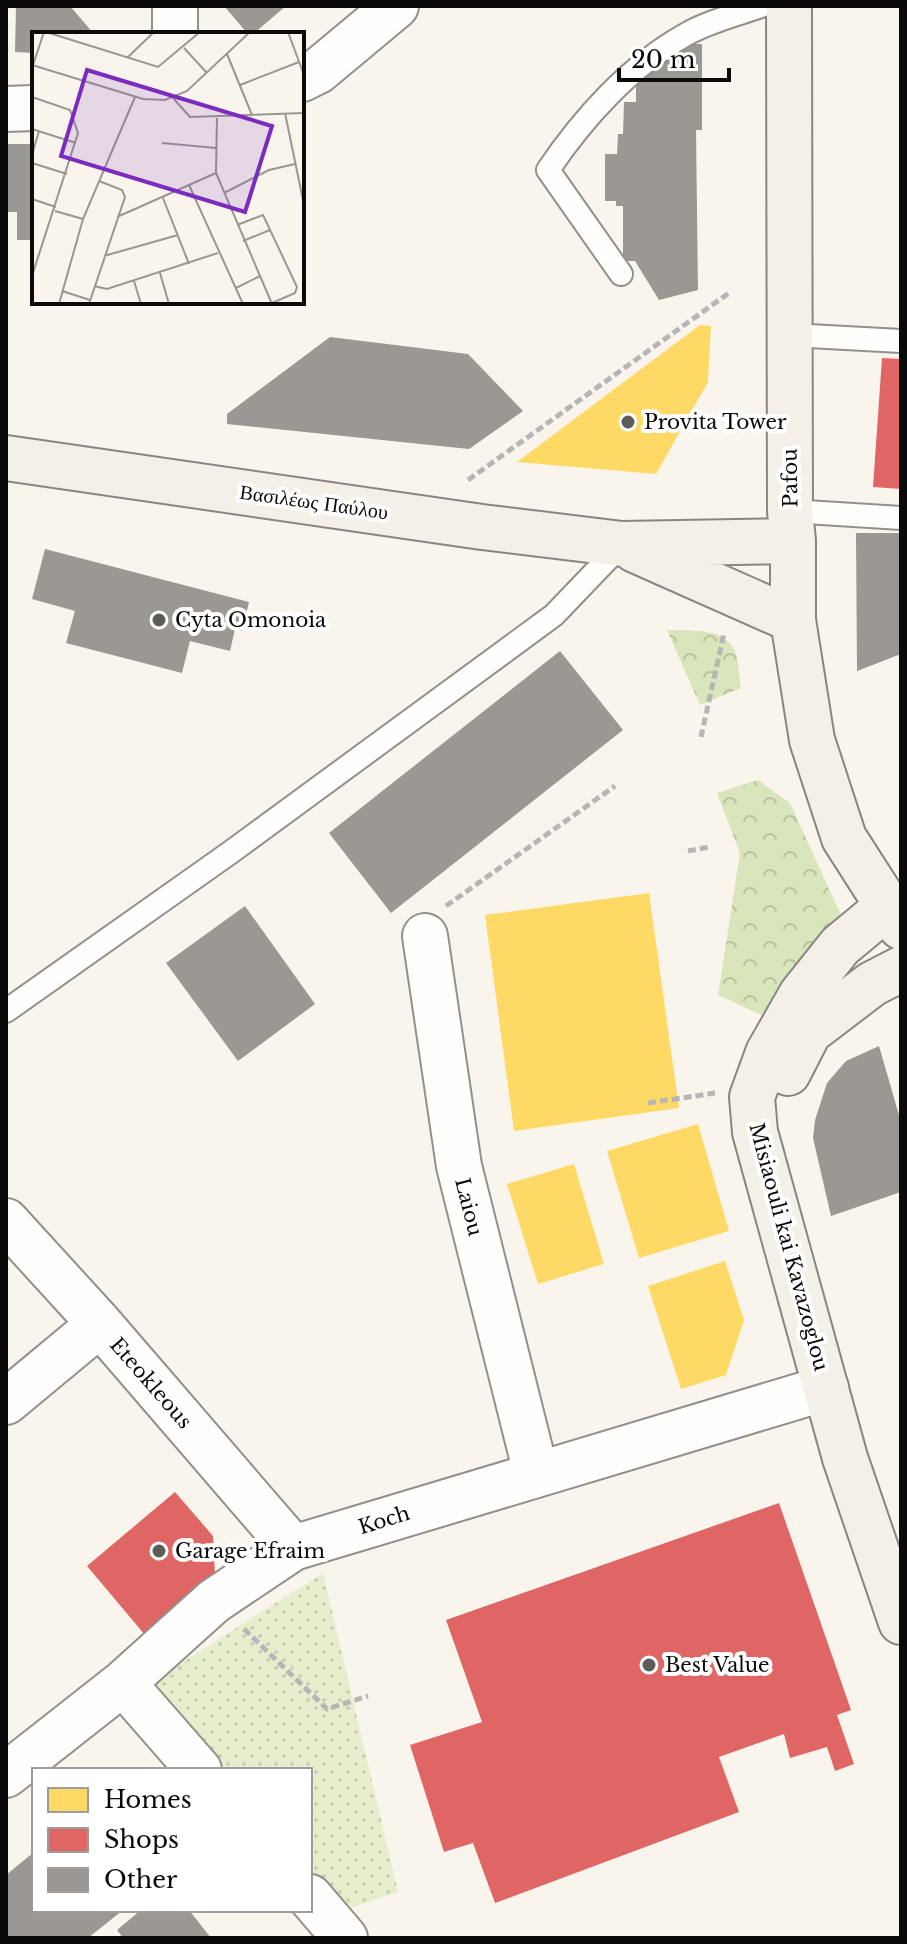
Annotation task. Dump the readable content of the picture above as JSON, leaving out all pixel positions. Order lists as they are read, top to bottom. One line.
{"streets":{"main road":["Pafou","Βασιλέως Παύλου","Misiaouli kai Kavazoglou"],"street":["Laiou","Eteokleous","Koch"]},"crossings":[["Pafou","Βασιλέως Παύλου"],["Pafou","Misiaouli kai Kavazoglou"],["Laiou","Koch"],["Misiaouli kai Kavazoglou","Koch"],["Eteokleous","Koch"]],"places":["Provita Tower","Cyta Omonoia","Garage Efraim","Best Value"],"legend":["Homes","Shops","Other"],"scale_bar":"20 m"}
